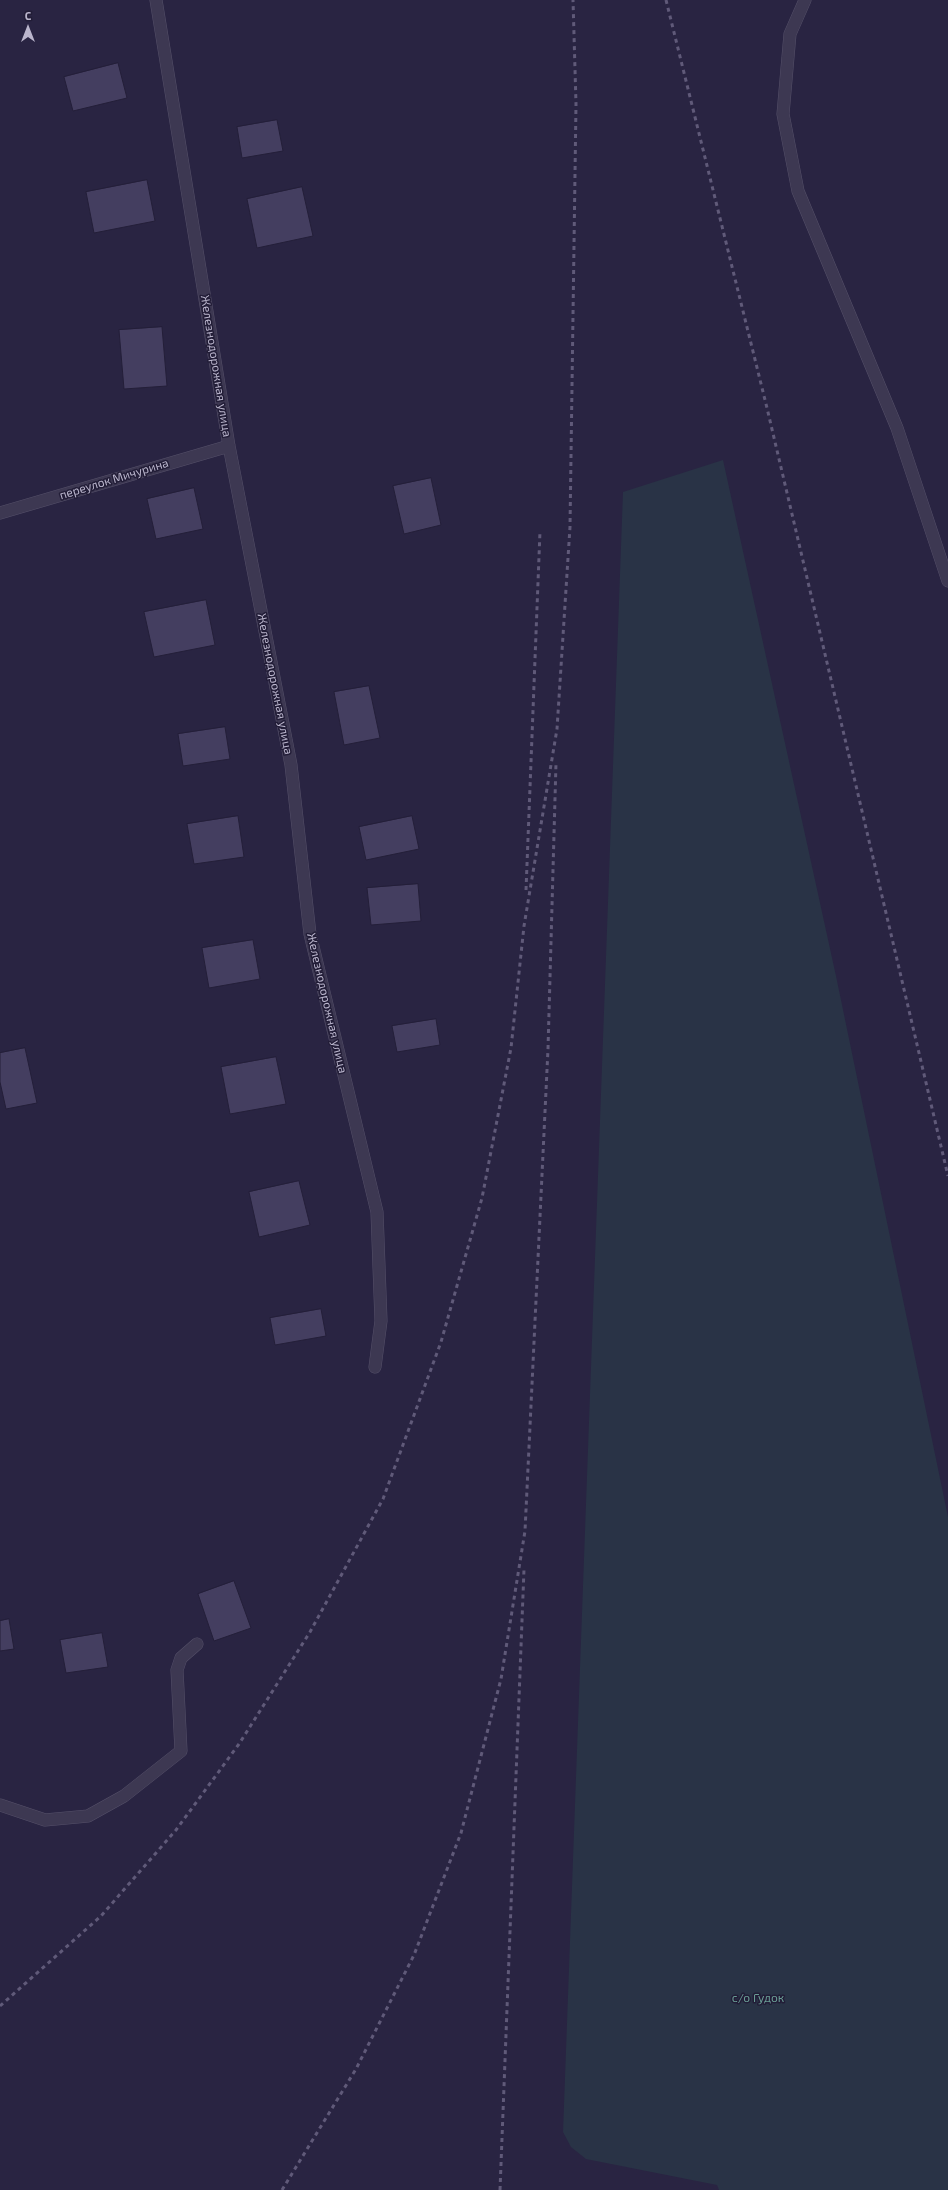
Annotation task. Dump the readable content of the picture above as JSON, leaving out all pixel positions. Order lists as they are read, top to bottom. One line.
{"streets":{"street":["Железнодорожная улица","переулок Мичурина"]},"crossings":[["Железнодорожная улица","переулок Мичурина"]],"parks":["с/о Гудок"],"north":"top"}
